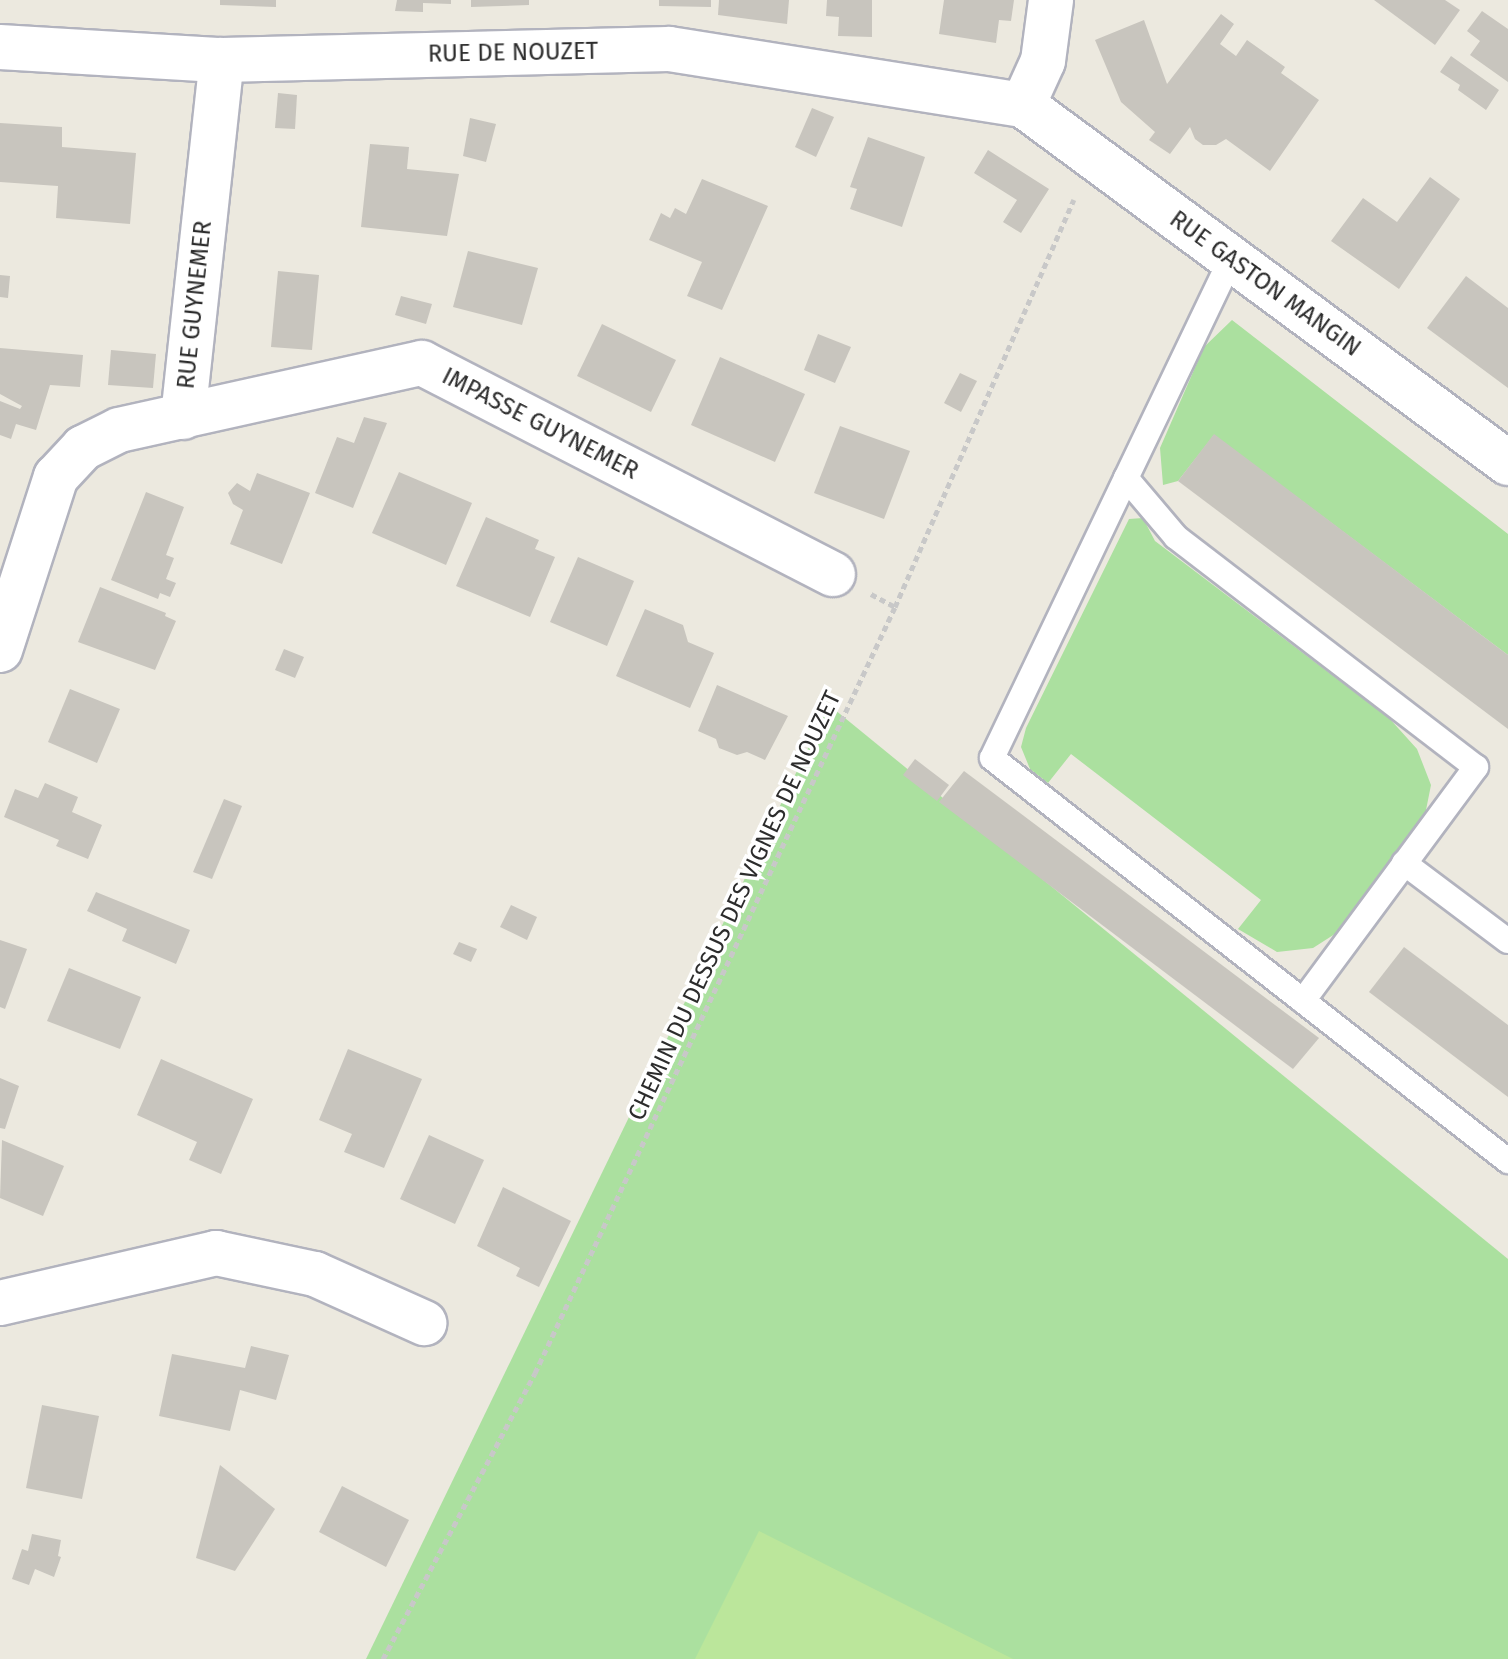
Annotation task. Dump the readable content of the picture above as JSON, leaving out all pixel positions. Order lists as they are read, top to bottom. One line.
{"streets":{"street":["RUE DE NOUZET","RUE GASTON MANGIN","RUE GUYNEMER","IMPASSE GUYNEMER"],"path":["CHEMIN DU DESSUS DES VIGNES DE NOUZET"]},"crossings":[["RUE DE NOUZET","RUE GASTON MANGIN"],["RUE DE NOUZET","RUE GUYNEMER"],["RUE GASTON MANGIN","CHEMIN DU DESSUS DES VIGNES DE NOUZET"],["RUE GUYNEMER","IMPASSE GUYNEMER"]]}
